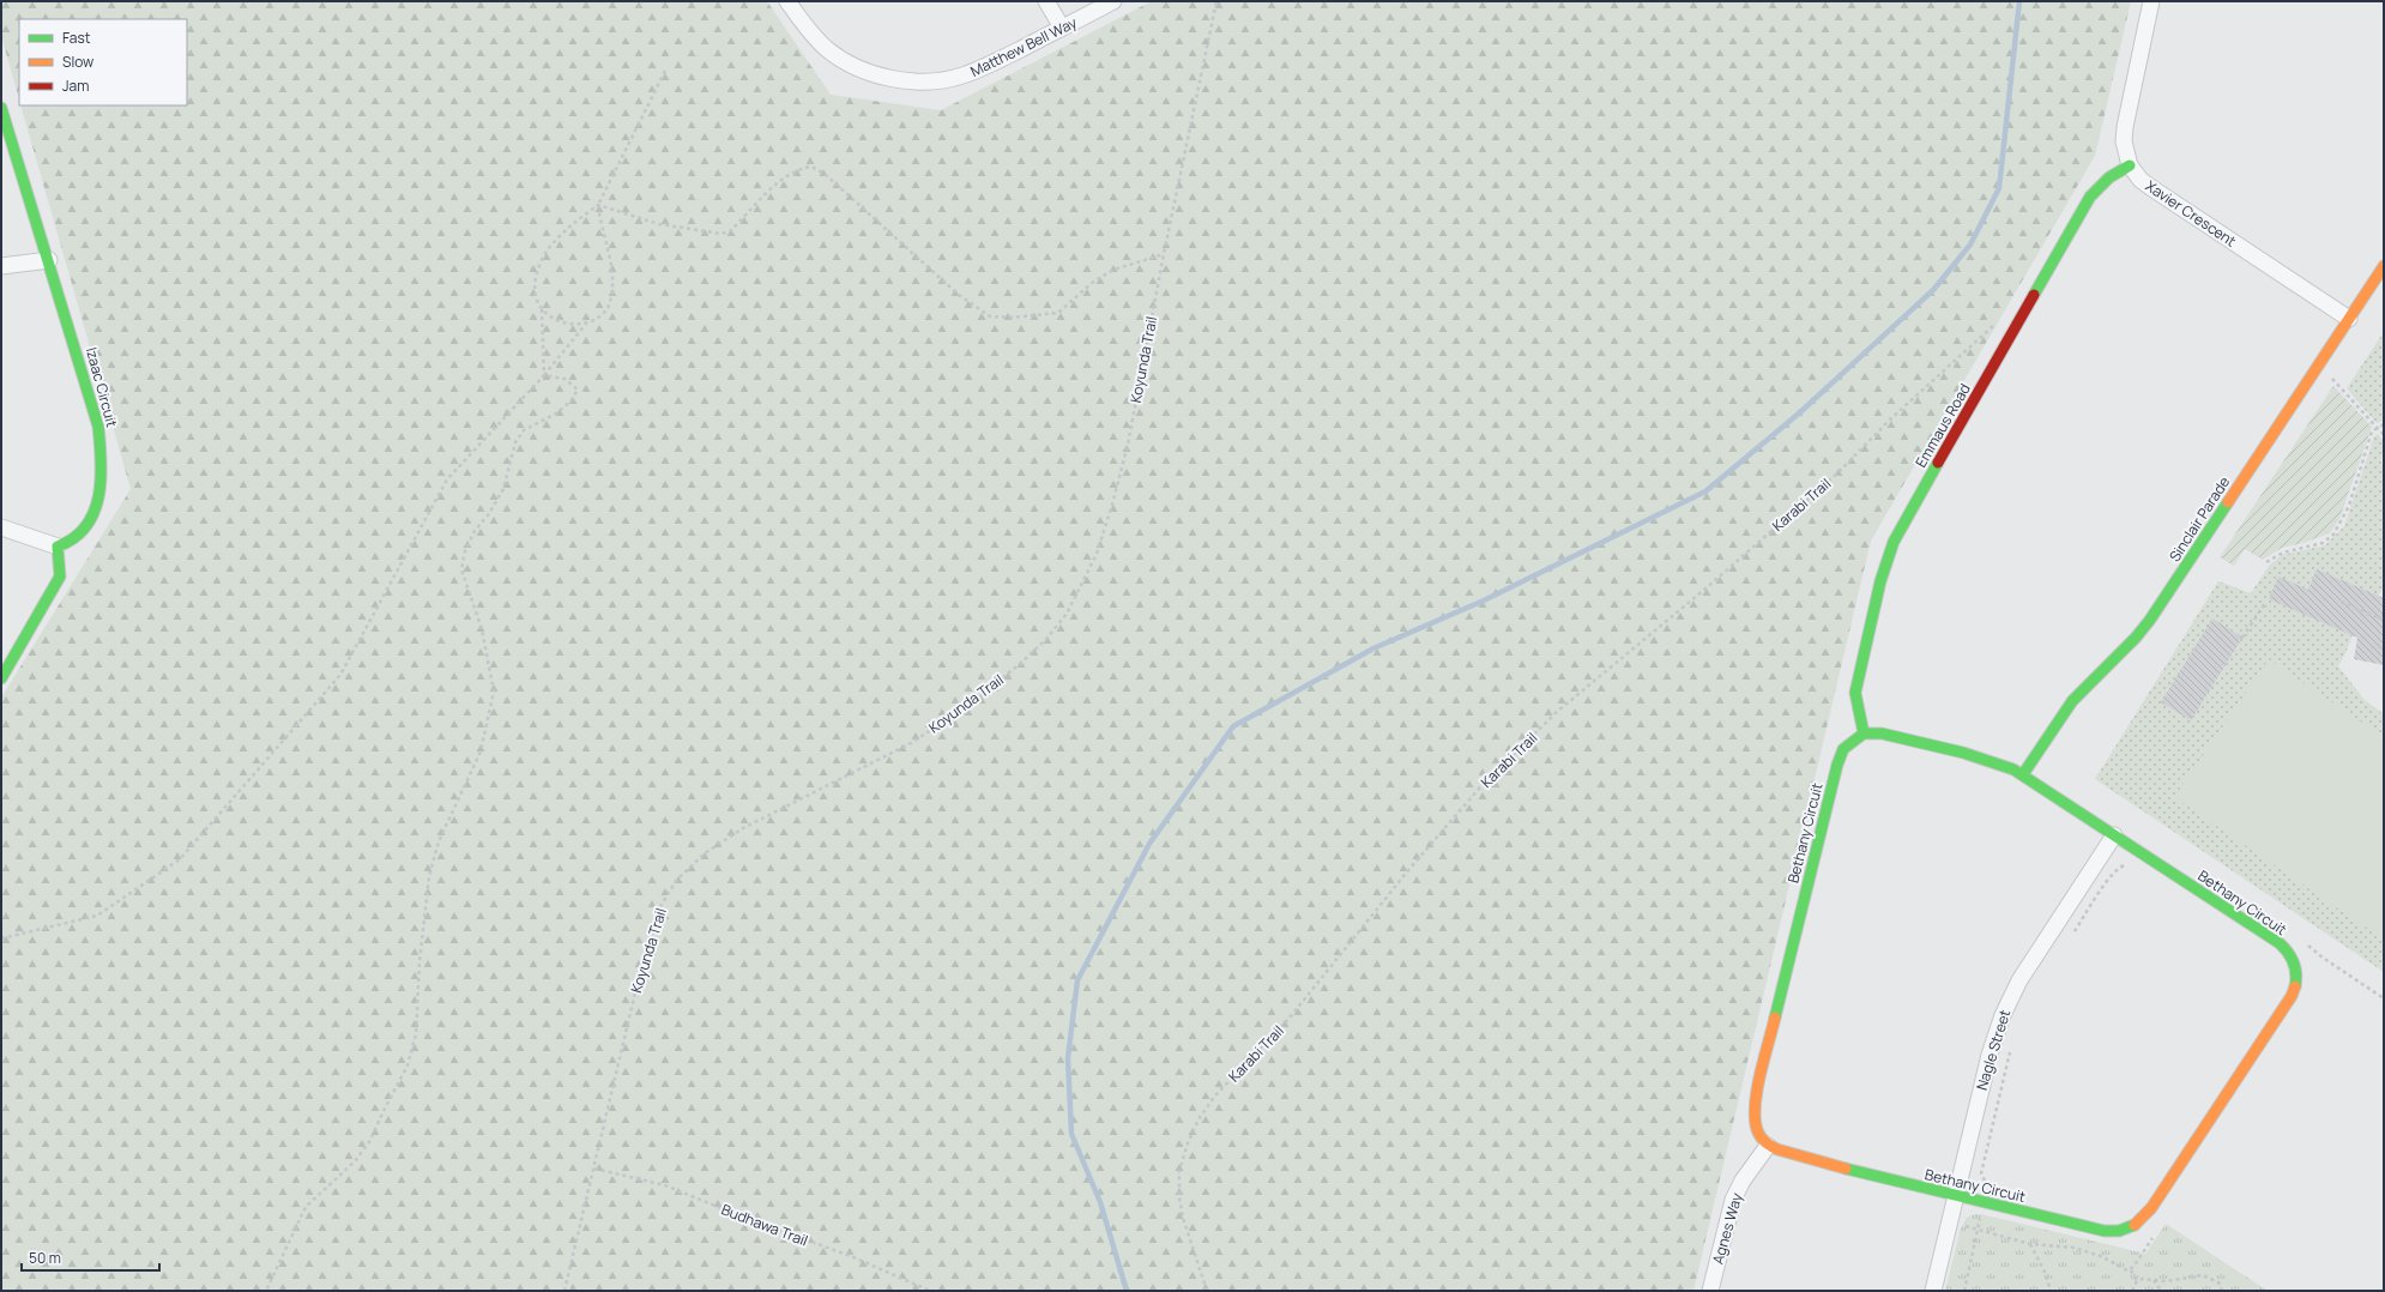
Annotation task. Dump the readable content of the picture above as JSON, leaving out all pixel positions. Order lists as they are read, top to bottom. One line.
{"streets":{"street":["Matthew Bell Way","Xavier Crescent","Izaac Circuit","Emmaus Road","Sinclair Parade","Bethany Circuit","Nagle Street","Agnes Way"],"path":["Koyunda Trail","Karabi Trail","Budhawa Trail"]},"crossings":[["Xavier Crescent","Emmaus Road"],["Xavier Crescent","Sinclair Parade"],["Koyunda Trail","Budhawa Trail"],["Emmaus Road","Bethany Circuit"],["Sinclair Parade","Bethany Circuit"],["Bethany Circuit","Nagle Street"],["Bethany Circuit","Agnes Way"]],"legend":["Fast","Slow","Jam"],"scale_bar":"50 m"}
